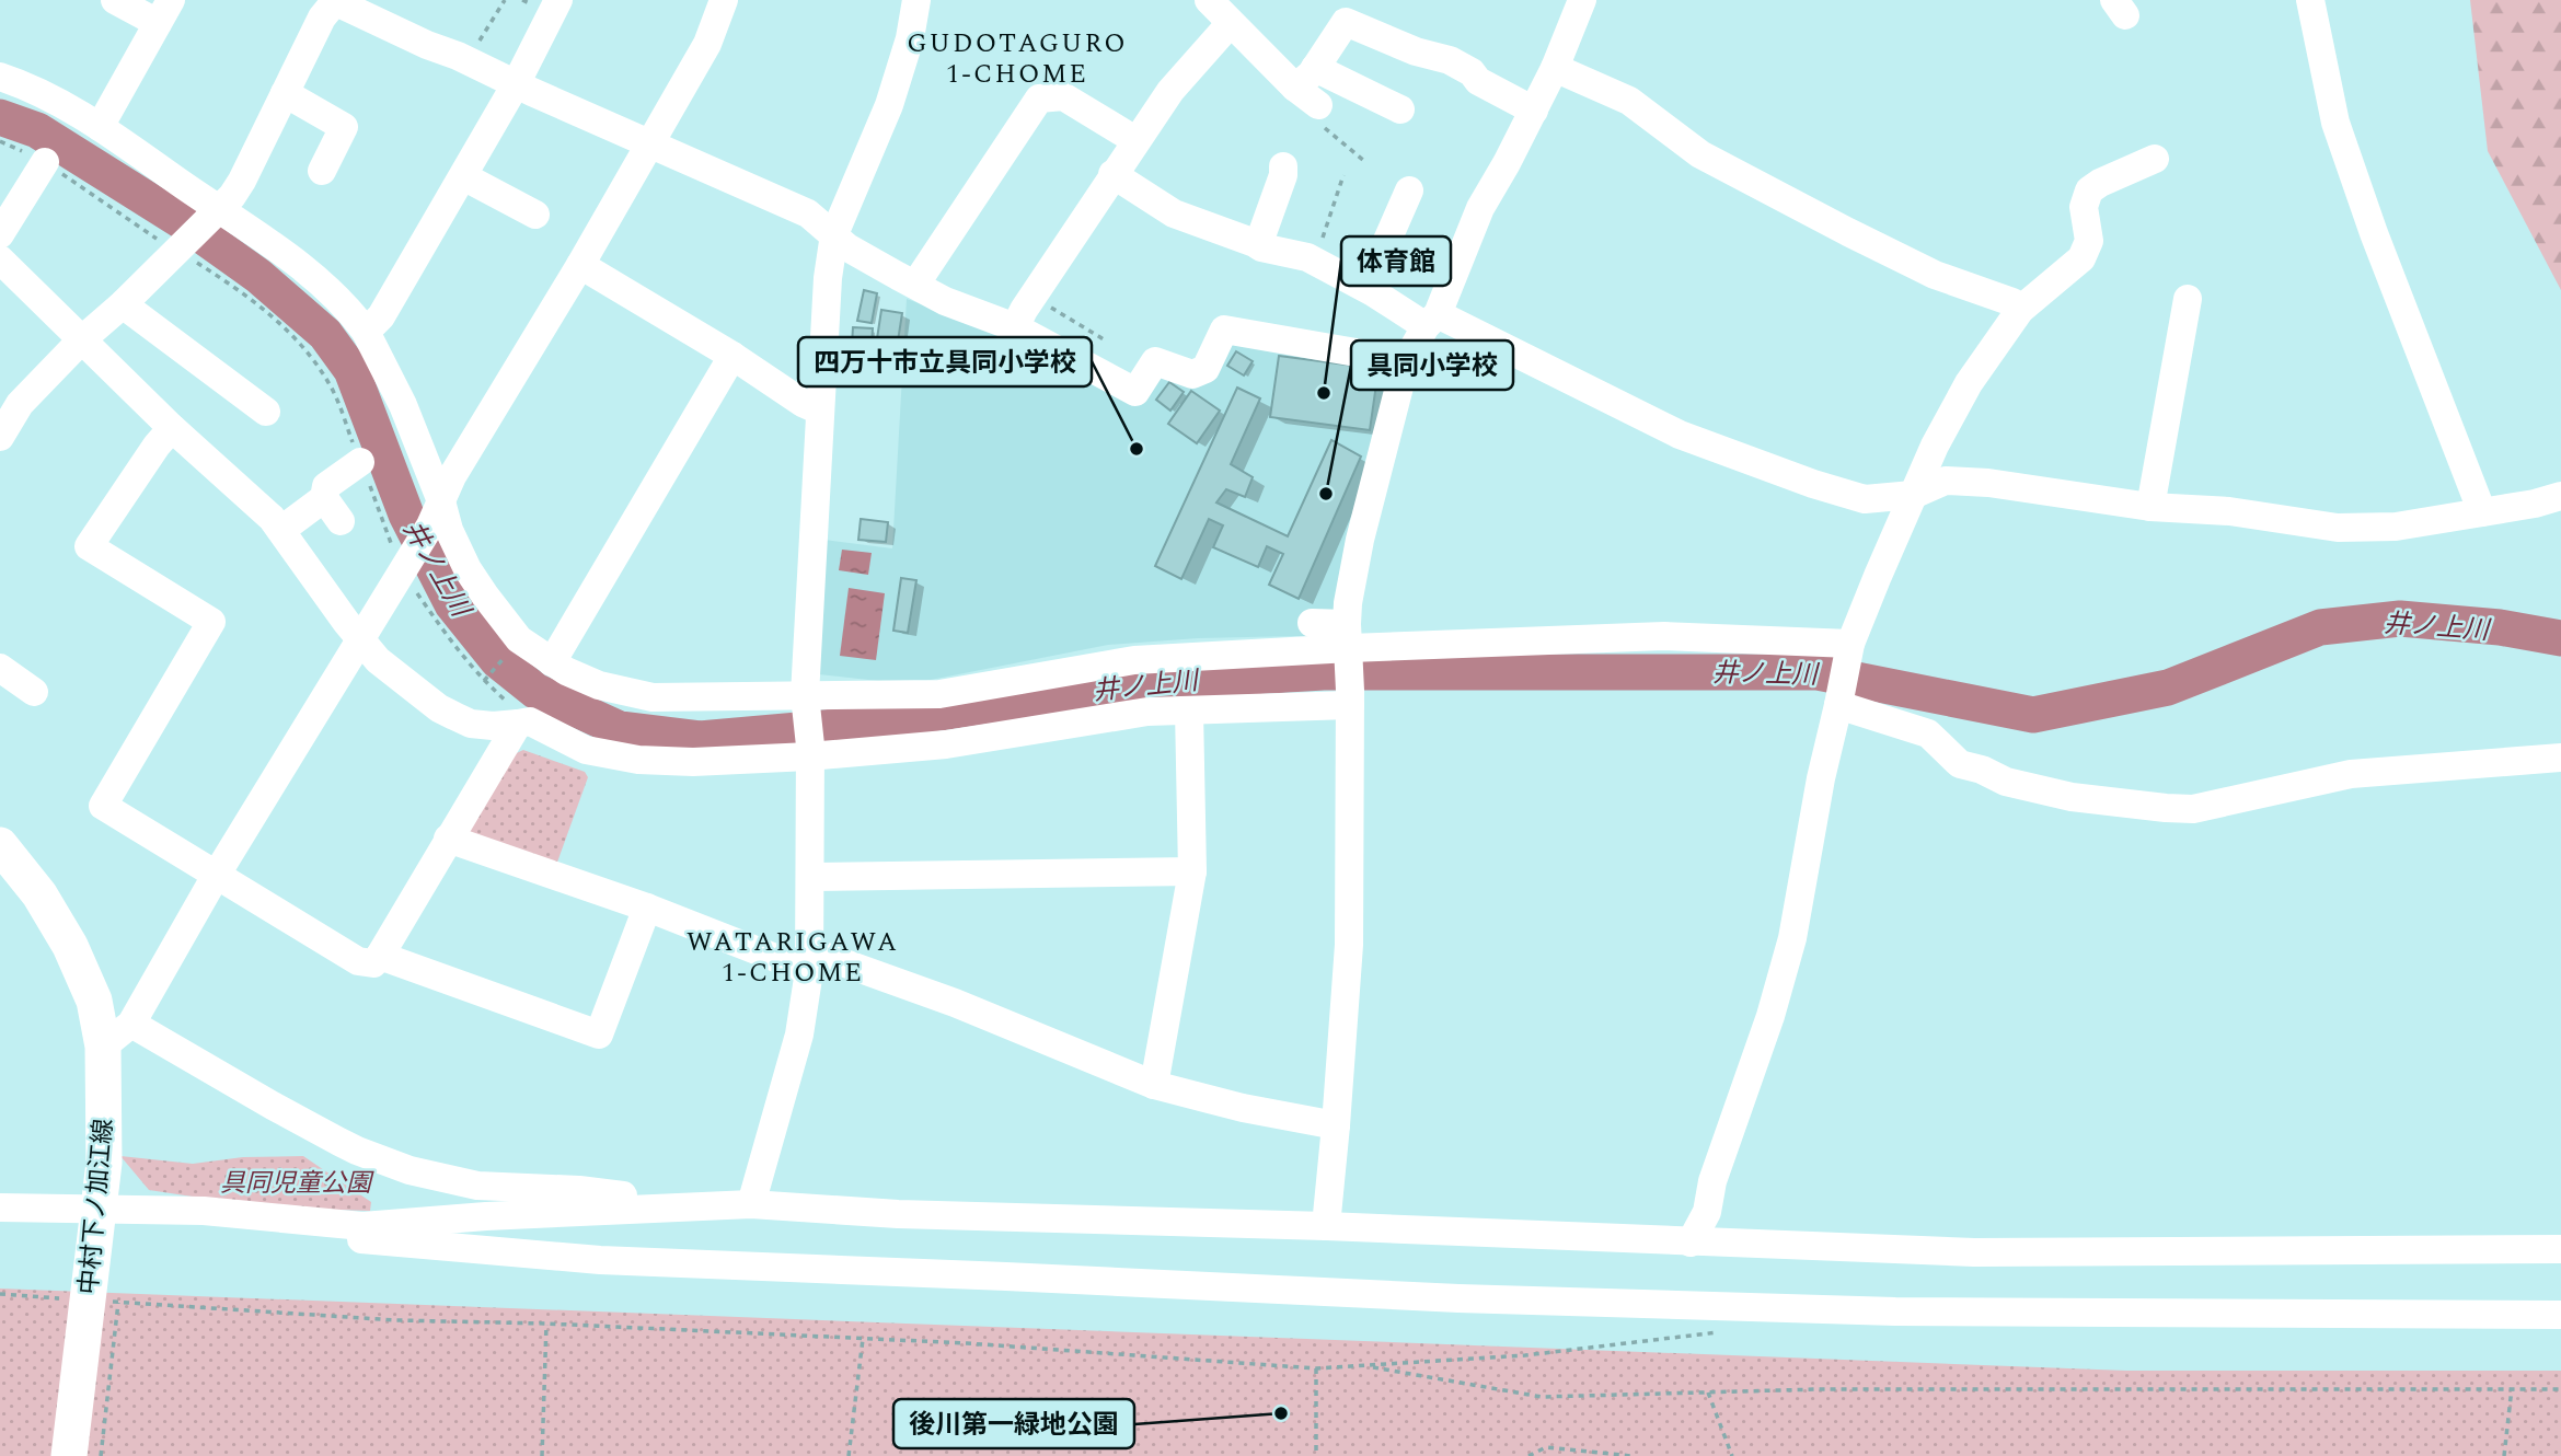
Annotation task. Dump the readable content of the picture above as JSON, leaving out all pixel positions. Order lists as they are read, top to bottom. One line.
{"streets":{"main road":["中村下ノ加江線"]},"districts":["GUDOTAGURO 1-CHOME","WATARIGAWA 1-CHOME"],"water":["井ノ上川"],"parks":["具同児童公園"],"places":["体育館","四万十市立具同小学校","具同小学校","後川第一緑地公園"]}
